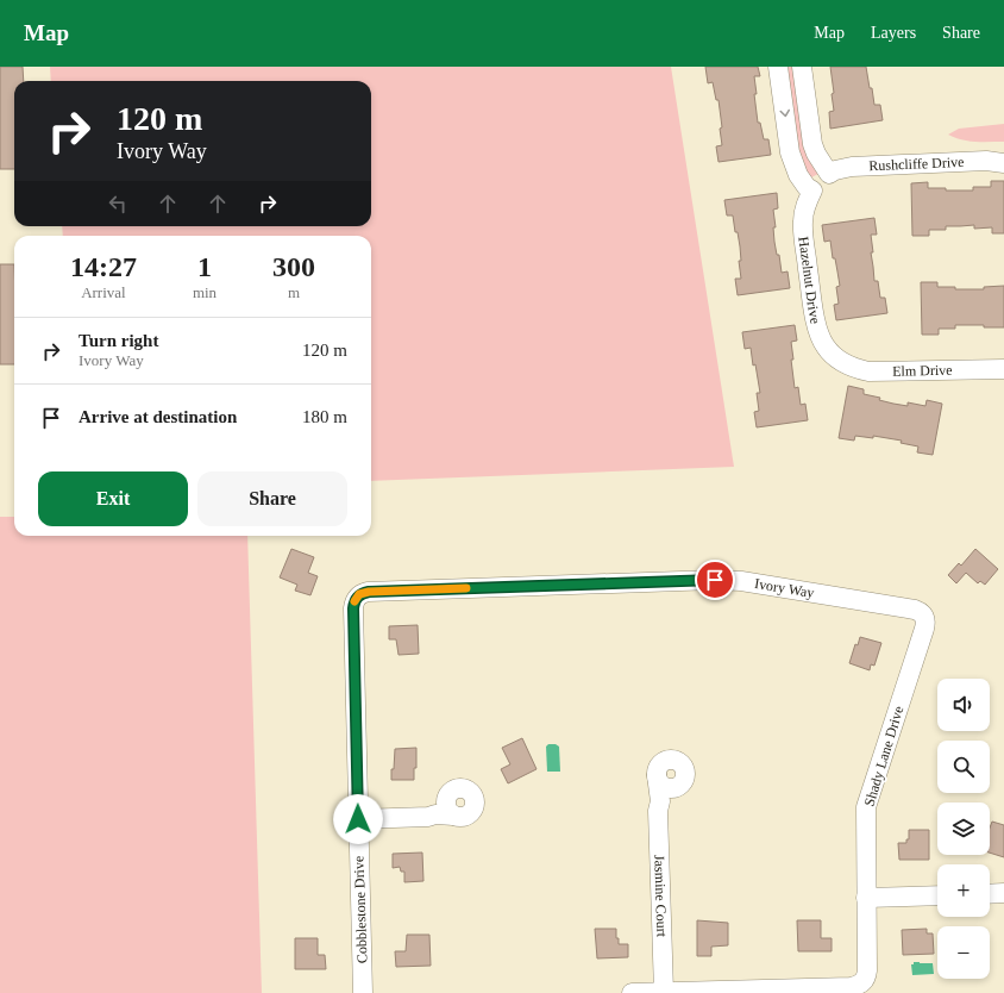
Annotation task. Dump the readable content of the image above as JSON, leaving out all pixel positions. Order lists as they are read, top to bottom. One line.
{"streets":{"street":["Rushcliffe Drive","Hazelnut Drive","Elm Drive","Ivory Way","Shady Lane Drive","Jasmine Court","Cobblestone Drive"]},"crossings":[["Hazelnut Drive","Elm Drive"],["Ivory Way","Shady Lane Drive"],["Ivory Way","Cobblestone Drive"],["Shady Lane Drive","Jasmine Court"]],"one_way":["Hazelnut Drive"],"page":{"header":"Map","nav":["Map","Layers","Share"],"turn":["120 m","Ivory Way"],"eta":["14:27","Arrival","1","min","300","m"],"list":[{"name":"Turn right","note":"Ivory Way","value":"120 m"},{"name":"Arrive at destination","value":"180 m"}],"buttons":["Exit","Share"],"map_buttons":["+","−"]}}
